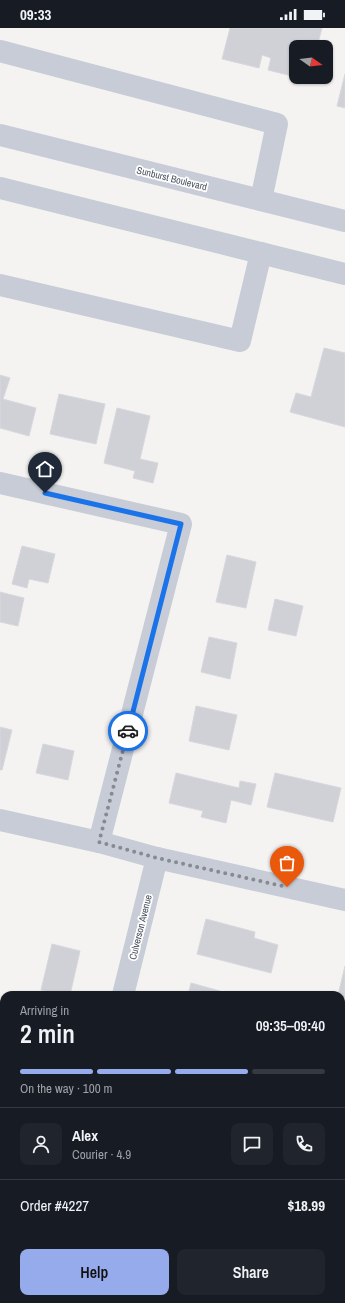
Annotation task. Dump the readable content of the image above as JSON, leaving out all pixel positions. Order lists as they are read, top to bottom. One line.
{"streets":{"street":["Sunburst Boulevard","Culverson Avenue"]},"north":"right","page":{"status":"09:33","heading":["2 min","Arriving in","09:35–09:40"],"panel":["Alex","Courier · 4.9","Order #4227","$18.99"],"bar":"On the way · 100 m","buttons":["Help","Share"]}}
